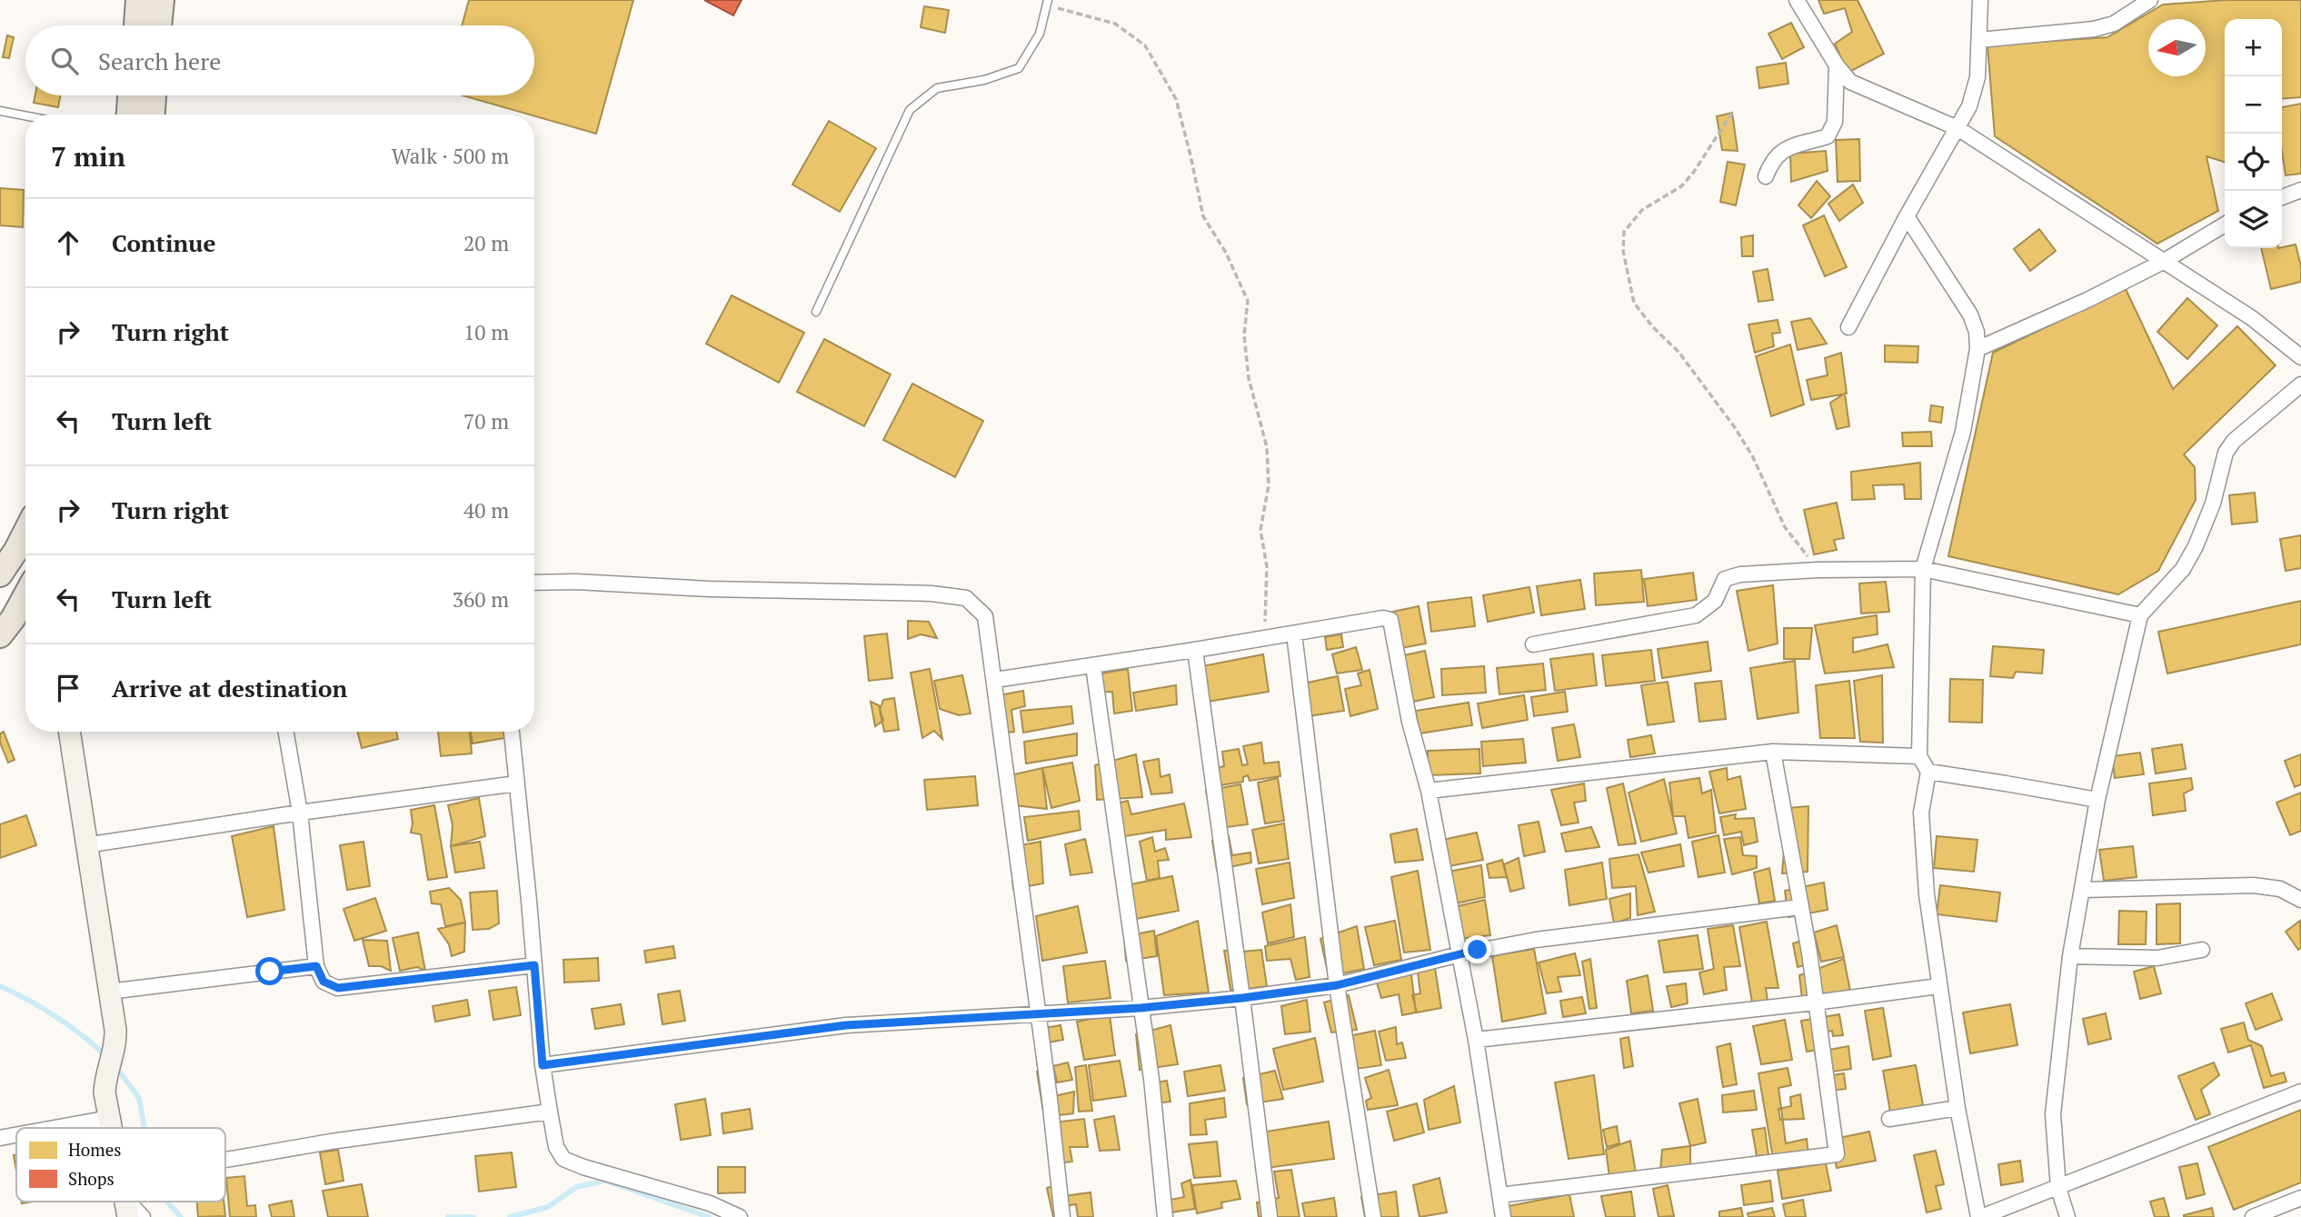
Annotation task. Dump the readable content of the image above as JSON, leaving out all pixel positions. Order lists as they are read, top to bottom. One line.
{"legend":["Homes","Shops"],"north":"left","page":{"map_buttons":["+","−"],"search":"Search here","heading":["7 min","Walk · 500 m"],"list":[["Continue","20 m"],["Turn right","10 m"],["Turn left","70 m"],["Turn right","40 m"],["Turn left","360 m"],"Arrive at destination"]}}
